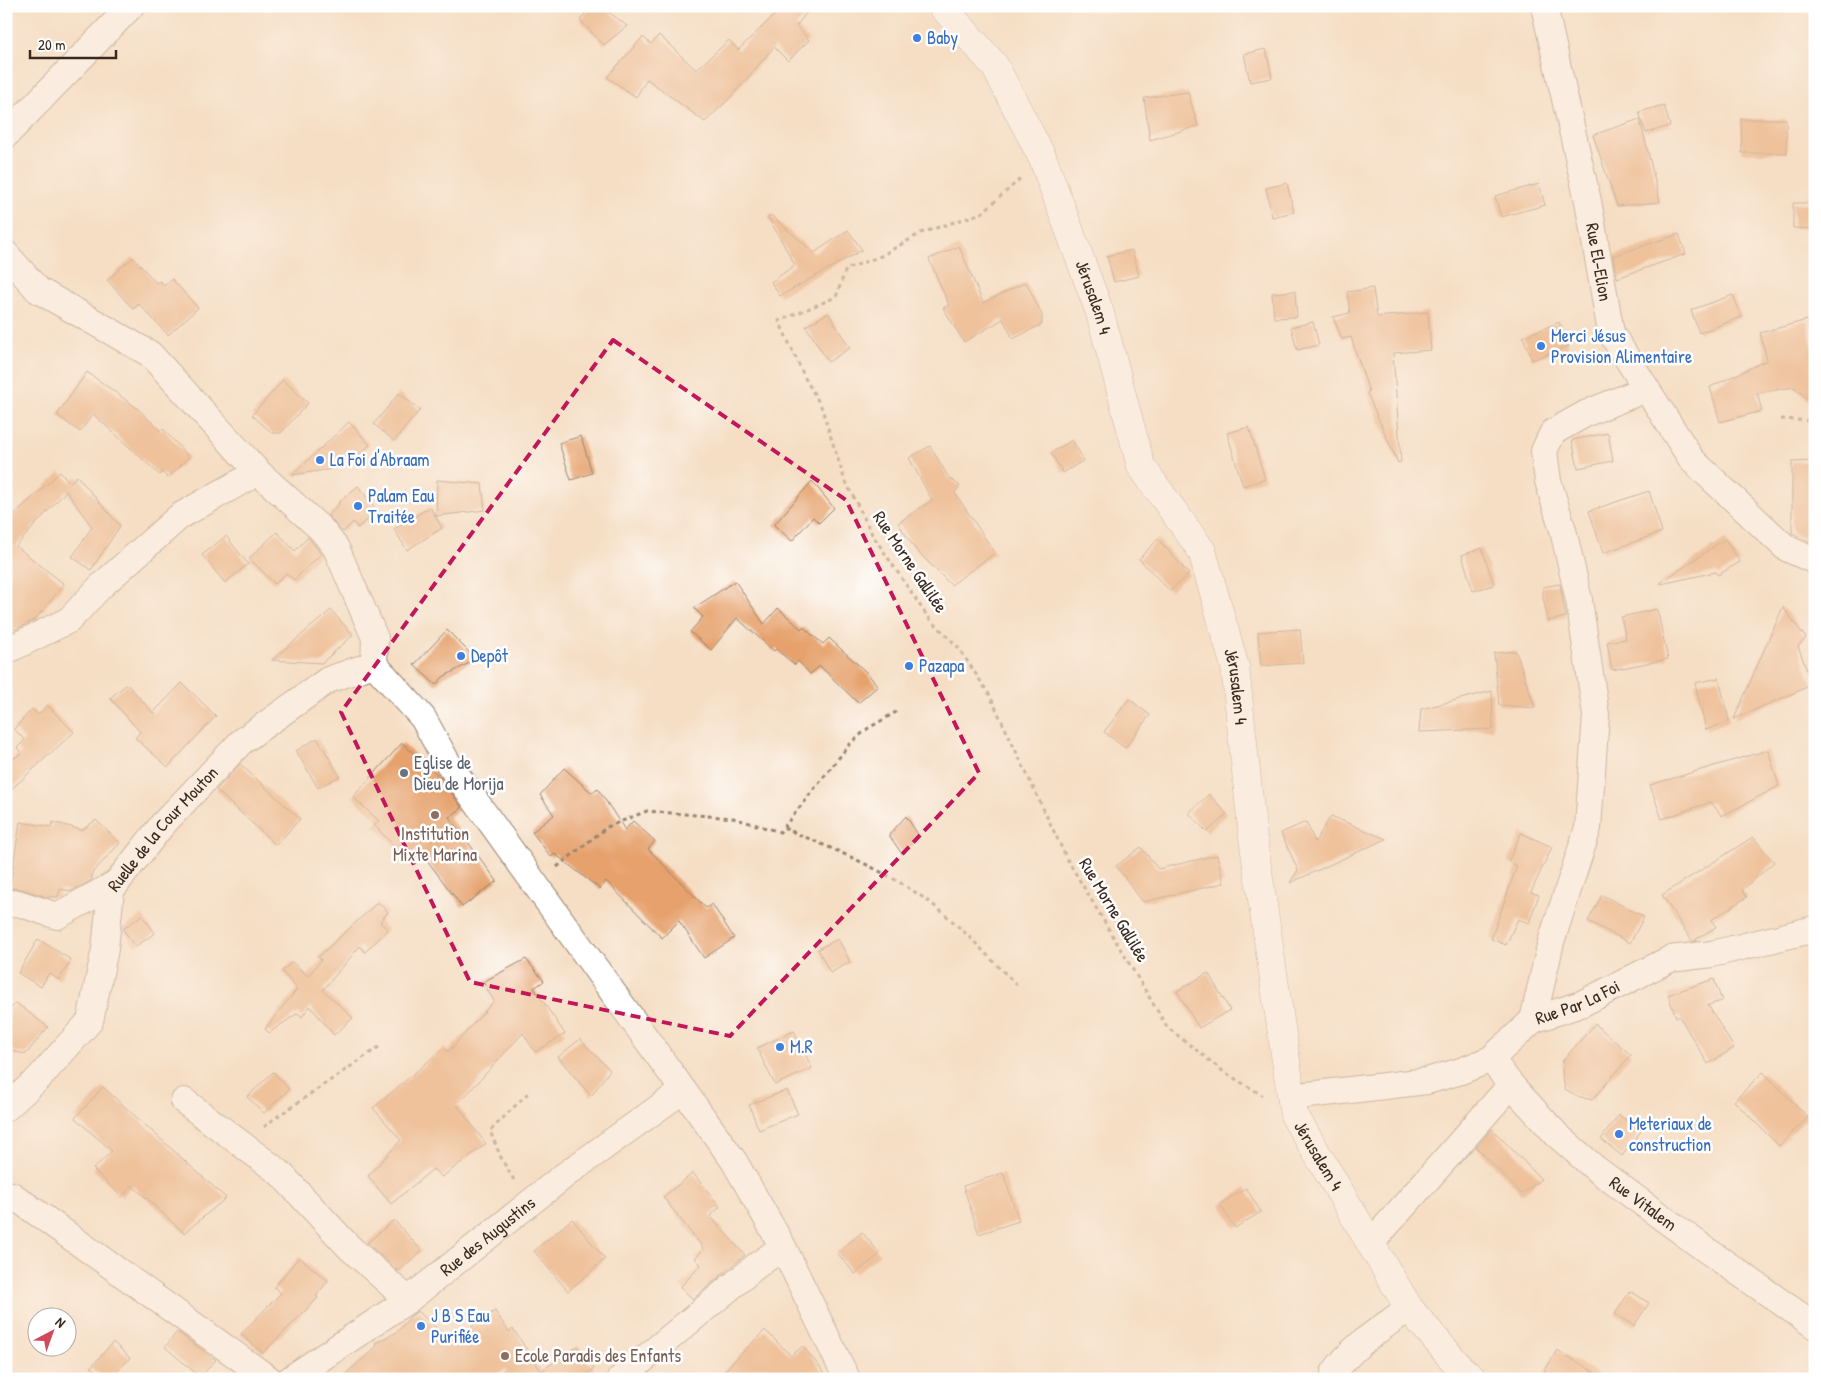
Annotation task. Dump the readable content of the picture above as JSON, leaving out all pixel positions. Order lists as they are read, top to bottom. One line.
{"streets":{"street":["Rue El-Elion","Jérusalem 4","Ruelle de la Cour Mouton","Rue Par La Foi","Rue Vitalem","Rue des Augustins"],"path":["Rue Morne Gallilée"]},"crossings":[["Jérusalem 4","Rue Morne Gallilée"],["Jérusalem 4","Rue Par La Foi"],["Rue Morne Gallilée","Rue Par La Foi"],["Rue Par La Foi","Rue Vitalem"]],"places":["Baby","Merci Jésus Provision Alimentaire","La Foi d'Abraam","Palam Eau Traitée","Depôt","Pazapa","Eglise de Dieu de Morija","Institution Mixte Marina","M.R","Meteriaux de construction","J B S Eau Purifiée","Ecole Paradis des Enfants"],"scale_bar":"20 m","north":"top right"}
